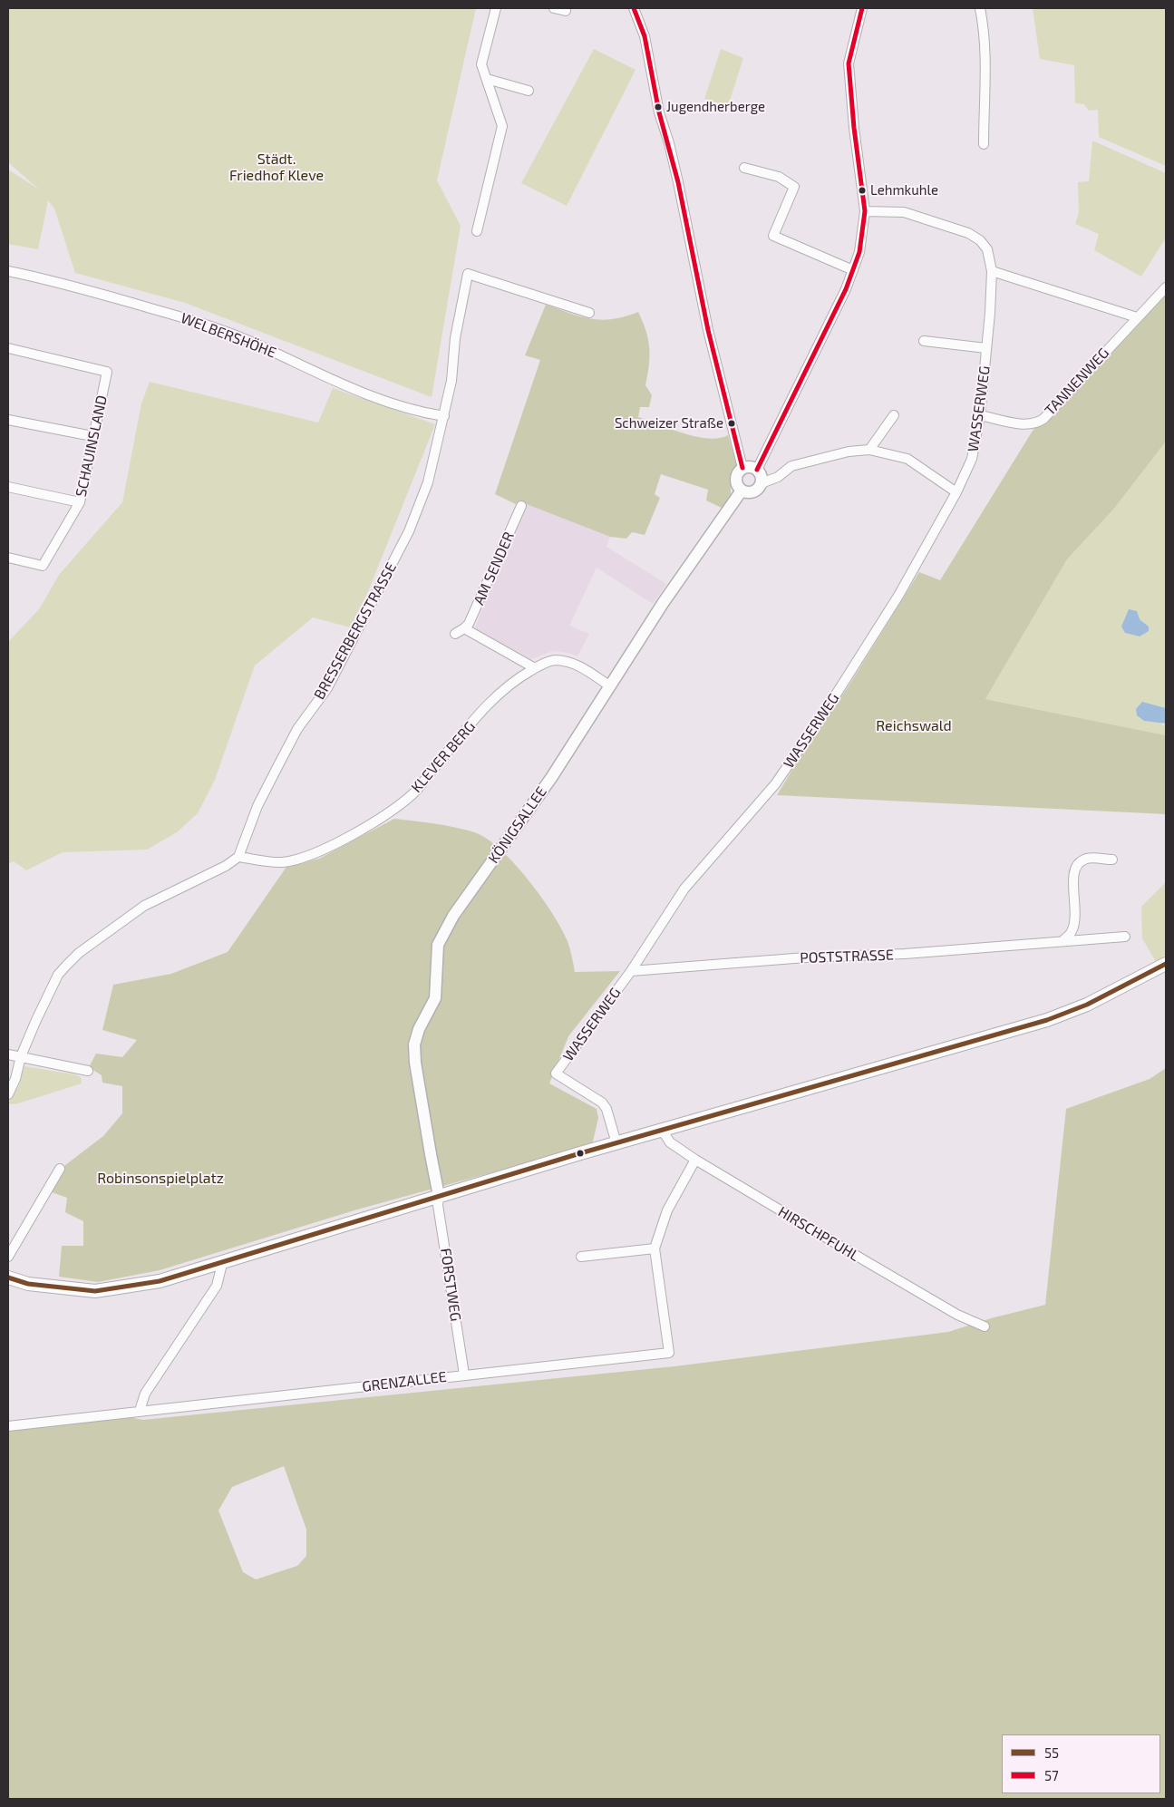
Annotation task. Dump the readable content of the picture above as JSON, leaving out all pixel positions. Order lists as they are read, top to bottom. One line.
{"streets":{"street":["WELBERSHÖHE","TANNENWEG","WASSERWEG","SCHAUINSLAND","AM SENDER","BRESSERBERGSTRASSE","KLEVER BERG","KÖNIGSALLEE","POSTSTRASSE","HIRSCHPFUHL","FORSTWEG","GRENZALLEE"]},"crossings":[["WELBERSHÖHE","BRESSERBERGSTRASSE"],["TANNENWEG","WASSERWEG"],["WASSERWEG","POSTSTRASSE"],["BRESSERBERGSTRASSE","KLEVER BERG"],["KLEVER BERG","KÖNIGSALLEE"],["KÖNIGSALLEE","FORSTWEG"],["FORSTWEG","GRENZALLEE"]],"parks":["Städt. Friedhof Kleve","Reichswald","Robinsonspielplatz"],"places":["Jugendherberge","Lehmkuhle","Schweizer Straße"],"lines":["transit line 57","transit line 55"],"legend":["55","57"]}
